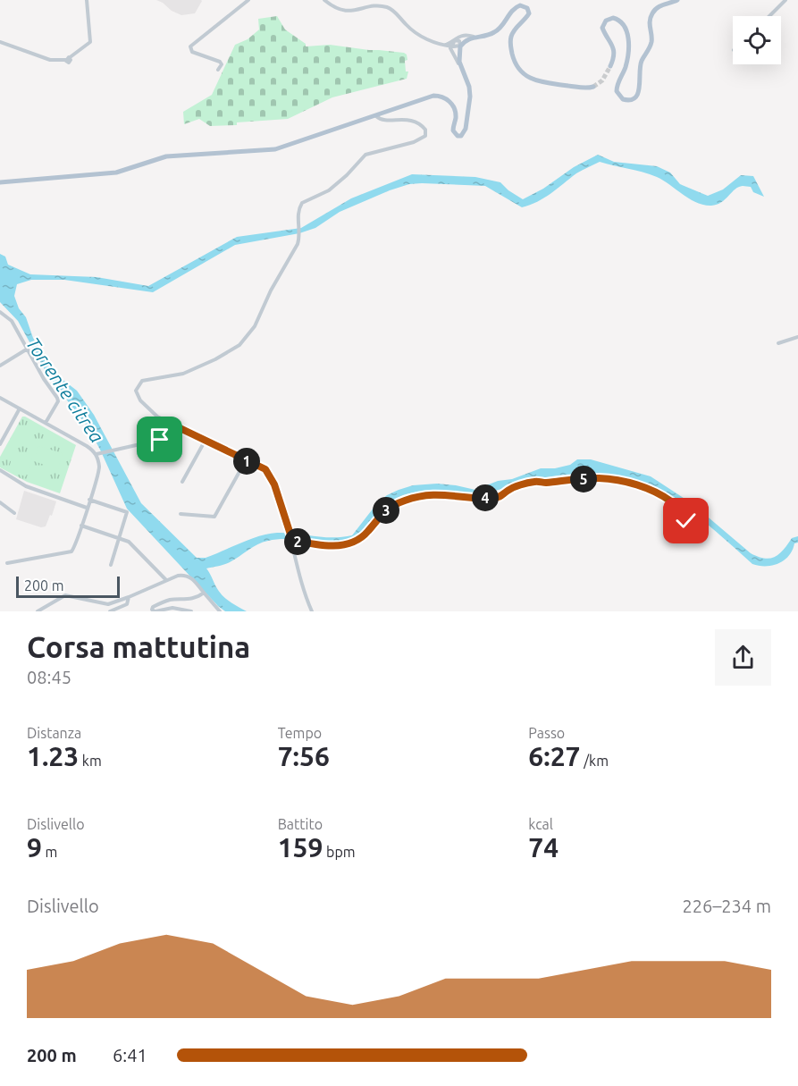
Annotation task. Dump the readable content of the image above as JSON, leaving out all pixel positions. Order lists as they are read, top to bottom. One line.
{"water":["Torrente citrea"],"scale_bar":"200 m","page":{"pins":["1","5","4","3","2"],"scale":"200 m","heading":["Corsa mattutina","08:45"],"stats":[["Distanza","1.23 km"],["Tempo","7:56"],["Passo","6:27 /km"],["Dislivello","9 m"],["Battito","159 bpm"],["kcal","74"]],"chart":["Dislivello","226–234 m"],"list":[{"name":"200 m","note":"6:41"}]}}
